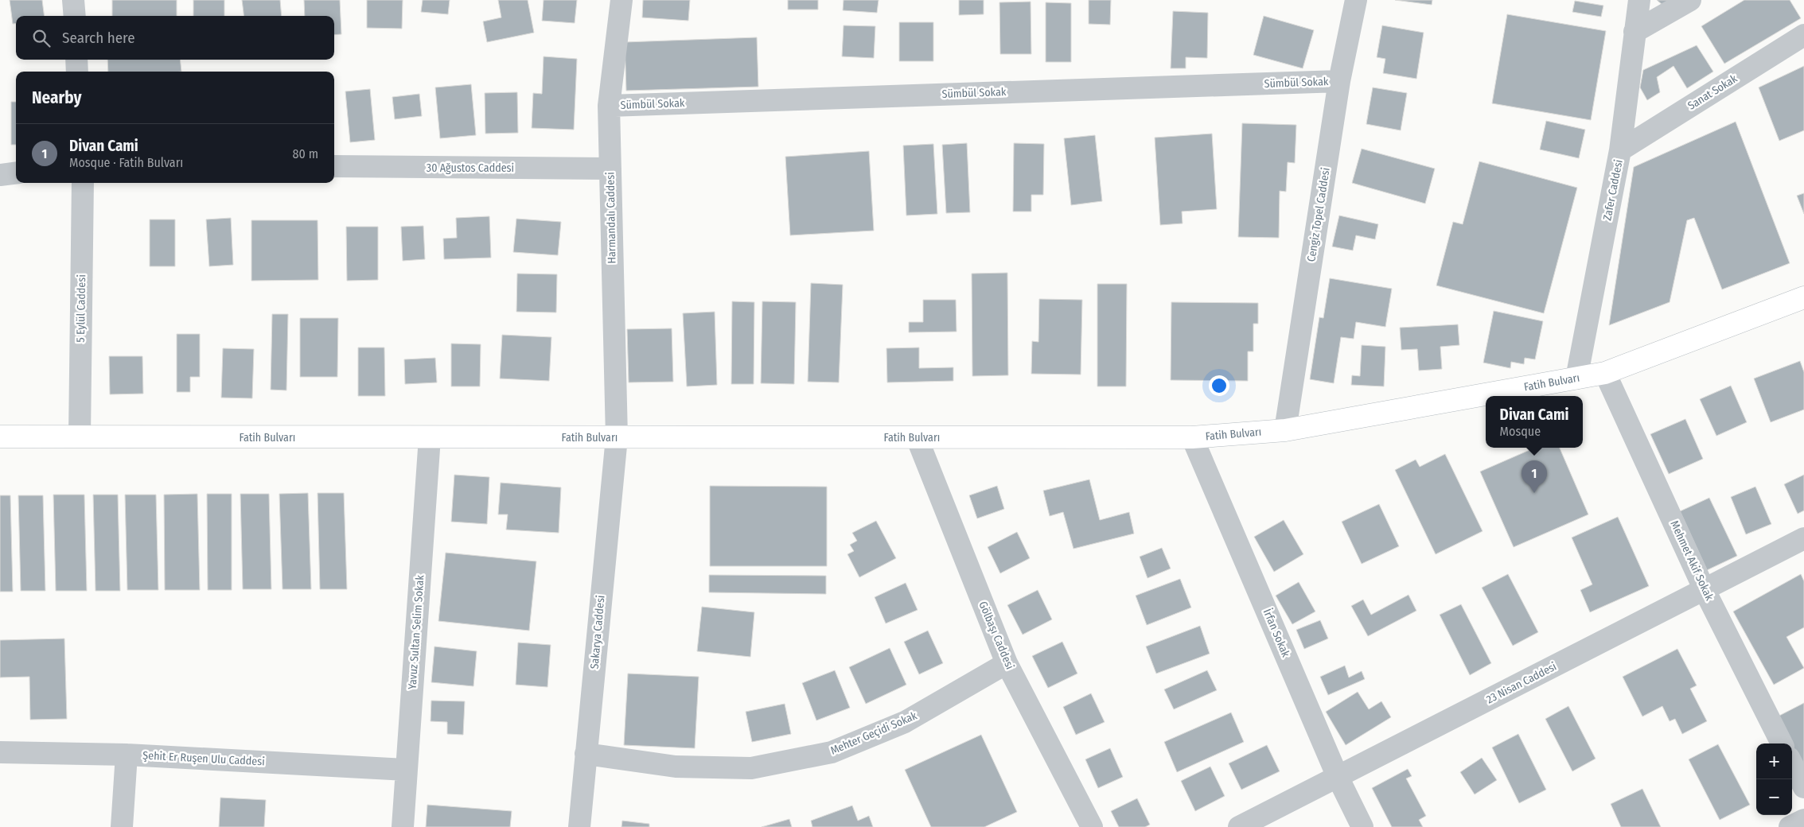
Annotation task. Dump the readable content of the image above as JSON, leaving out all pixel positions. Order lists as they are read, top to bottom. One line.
{"streets":{"street":["Sümbül Sokak","Sanat Sokak","30 Ağustos Caddesi","Zafer Caddesi","Cengiz Topel Caddesi","Harmandalı Caddesi","5 Eylül Caddesi","Fatih Bulvarı","Mehmet Akif Sokak","Yavuz Sultan Selim Sokak","Sakarya Caddesi","İrfan Sokak","Gölbaşı Caddesi","23 Nisan Caddesi","Mehter Geçidi Sokak","Şehit Er Ruşen Ulu Caddesi"]},"crossings":[["Sümbül Sokak","Cengiz Topel Caddesi"],["Sümbül Sokak","Harmandalı Caddesi"],["Sanat Sokak","Zafer Caddesi"],["30 Ağustos Caddesi","Harmandalı Caddesi"],["Zafer Caddesi","Fatih Bulvarı"],["Cengiz Topel Caddesi","Fatih Bulvarı"],["Harmandalı Caddesi","Fatih Bulvarı"],["Harmandalı Caddesi","Sakarya Caddesi"],["5 Eylül Caddesi","Fatih Bulvarı"],["Fatih Bulvarı","Mehmet Akif Sokak"],["Fatih Bulvarı","Yavuz Sultan Selim Sokak"],["Fatih Bulvarı","Sakarya Caddesi"],["Fatih Bulvarı","İrfan Sokak"],["Fatih Bulvarı","Gölbaşı Caddesi"],["Mehmet Akif Sokak","23 Nisan Caddesi"],["Yavuz Sultan Selim Sokak","Şehit Er Ruşen Ulu Caddesi"],["Sakarya Caddesi","Mehter Geçidi Sokak"],["İrfan Sokak","23 Nisan Caddesi"],["Gölbaşı Caddesi","Mehter Geçidi Sokak"]],"page":{"search":"Search here","heading":"Nearby","list":[{"mark":"1","name":"Divan Cami","note":"Mosque · Fatih Bulvarı","value":"80 m"}],"popup":["Divan Cami","Mosque"],"pins":"1","map_buttons":["+","−"]}}
